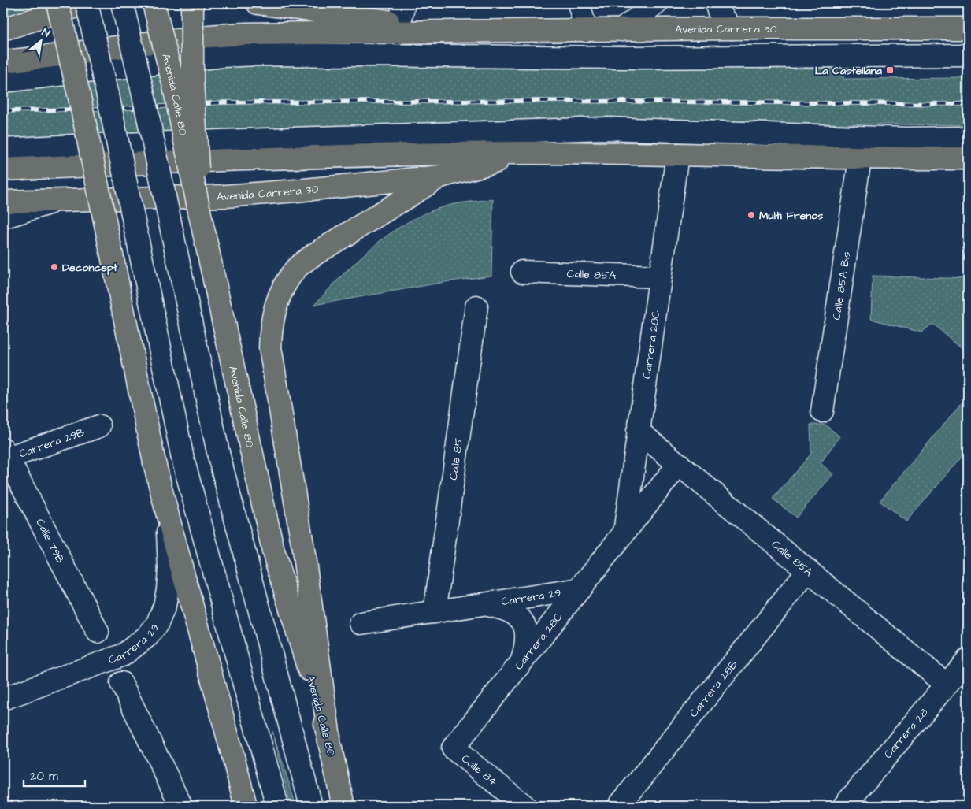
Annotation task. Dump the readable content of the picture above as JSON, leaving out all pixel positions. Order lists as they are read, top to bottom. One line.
{"streets":{"main road":["Avenida Carrera 30","Avenida Calle 80"],"street":["Calle 85A","Calle 85A Bis","Carrera 28C","Carrera 29B","Calle 85","Calle 79B","Carrera 29","Carrera 28B","Carrera 28","Calle 84"]},"crossings":[["Avenida Carrera 30","Calle 85A Bis"],["Avenida Carrera 30","Carrera 28C"],["Calle 85A","Carrera 28C"],["Calle 85A","Carrera 28B"],["Calle 85A","Carrera 28"],["Carrera 28C","Carrera 29"],["Carrera 28C","Calle 84"],["Carrera 29B","Calle 79B"],["Calle 85","Carrera 29"]],"places":{"transit":["La Castellana"],"other":["Multi Frenos","Deconcept"]},"scale_bar":"20 m","north":"top right"}
